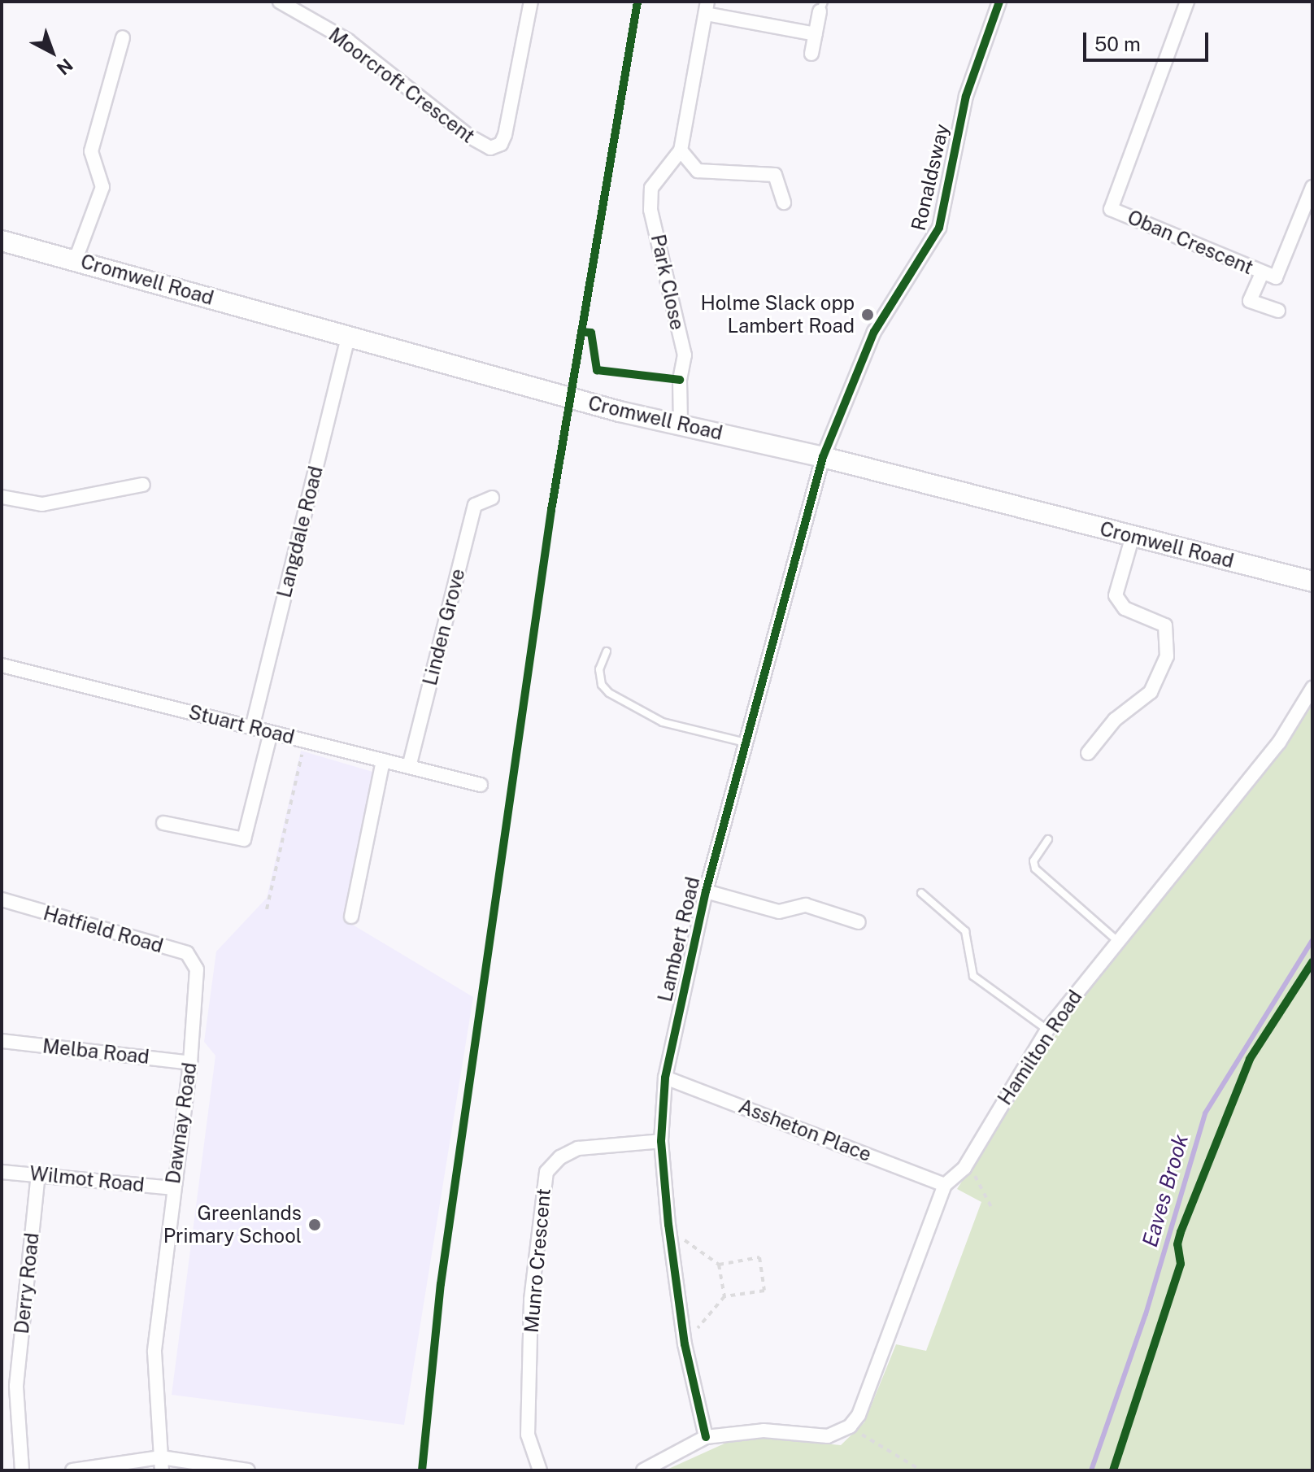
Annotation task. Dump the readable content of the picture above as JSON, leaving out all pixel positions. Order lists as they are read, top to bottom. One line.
{"streets":{"street":["Moorcroft Crescent","Ronaldsway","Oban Crescent","Cromwell Road","Park Close","Langdale Road","Linden Grove","Stuart Road","Hatfield Road","Lambert Road","Hamilton Road","Melba Road","Dawnay Road","Assheton Place","Wilmot Road","Munro Crescent","Derry Road"]},"crossings":[["Ronaldsway","Cromwell Road"],["Ronaldsway","Lambert Road"],["Cromwell Road","Park Close"],["Cromwell Road","Langdale Road"],["Cromwell Road","Lambert Road"],["Langdale Road","Stuart Road"],["Linden Grove","Stuart Road"],["Hatfield Road","Dawnay Road"],["Lambert Road","Assheton Place"],["Lambert Road","Munro Crescent"],["Hamilton Road","Assheton Place"],["Melba Road","Dawnay Road"],["Dawnay Road","Wilmot Road"],["Wilmot Road","Derry Road"]],"water":["Eaves Brook"],"places":["Holme Slack opp Lambert Road","Greenlands Primary School"],"scale_bar":"50 m","north":"bottom right"}
